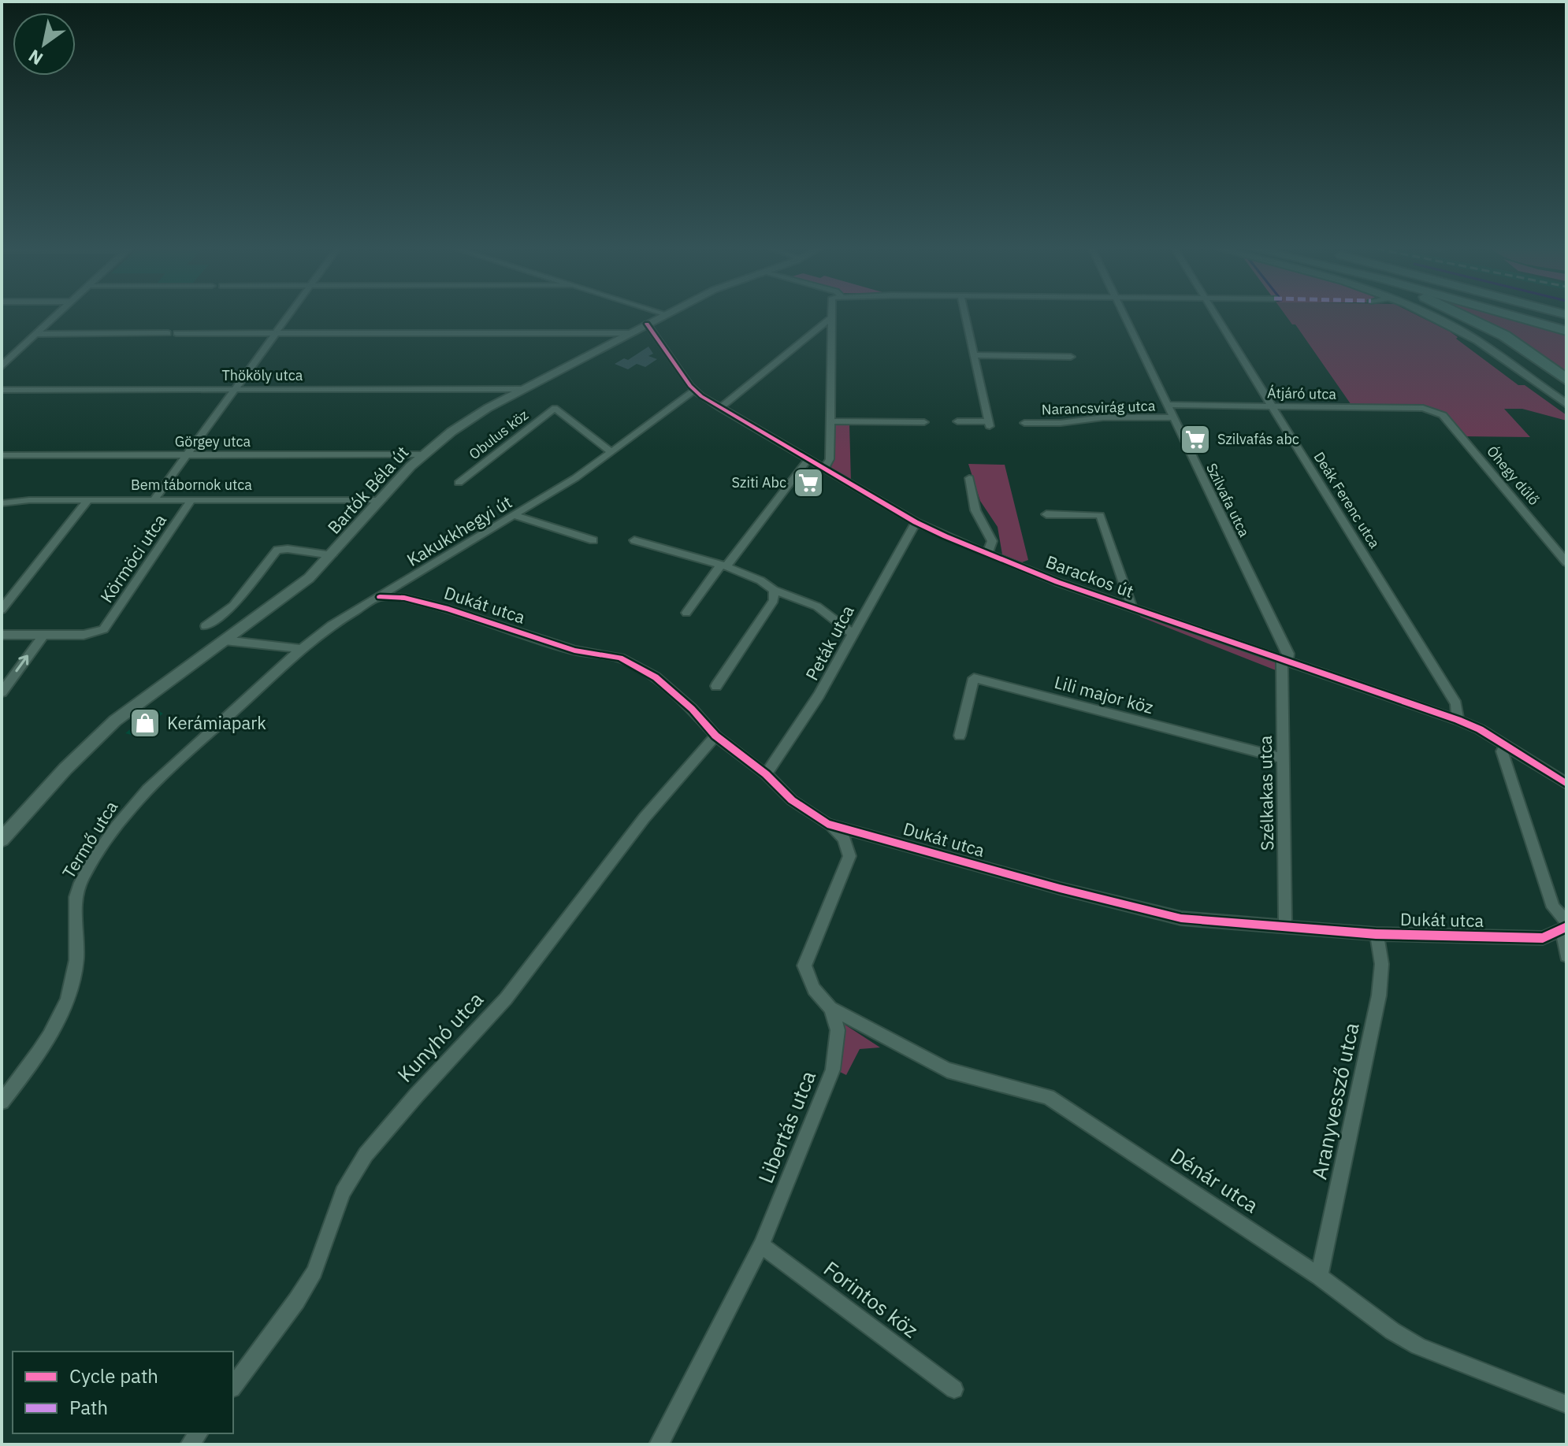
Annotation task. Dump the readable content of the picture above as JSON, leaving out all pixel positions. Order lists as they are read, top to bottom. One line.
{"streets":{"street":["Thököly utca","Átjáró utca","Narancsvirág utca","Obulus köz","Görgey utca","Óhegy dűlő","Bem tábornok utca","Bartók Béla út","Szilvafa utca","Deák Ferenc utca","Kakukkhegyi út","Körmöci utca","Barackos út","Dukát utca","Peták utca","Lili major köz","Szélkakas utca","Termő utca","Kunyhó utca","Aranyvessző utca","Libertás utca","Dénár utca","Forintos köz"]},"crossings":[["Thököly utca","Bartók Béla út"],["Átjáró utca","Óhegy dűlő"],["Átjáró utca","Szilvafa utca"],["Átjáró utca","Deák Ferenc utca"],["Narancsvirág utca","Szilvafa utca"],["Obulus köz","Kakukkhegyi út"],["Görgey utca","Bartók Béla út"],["Bem tábornok utca","Bartók Béla út"],["Bem tábornok utca","Körmöci utca"],["Bartók Béla út","Barackos út"],["Szilvafa utca","Barackos út"],["Szilvafa utca","Szélkakas utca"],["Deák Ferenc utca","Barackos út"],["Kakukkhegyi út","Barackos út"],["Kakukkhegyi út","Dukát utca"],["Kakukkhegyi út","Termő utca"],["Barackos út","Peták utca"],["Barackos út","Szélkakas utca"],["Dukát utca","Peták utca"],["Dukát utca","Szélkakas utca"],["Dukát utca","Kunyhó utca"],["Dukát utca","Aranyvessző utca"],["Dukát utca","Libertás utca"],["Lili major köz","Szélkakas utca"],["Aranyvessző utca","Dénár utca"],["Libertás utca","Dénár utca"],["Libertás utca","Forintos köz"]],"places":{"supermarket":["Szilvafás abc","Sziti Abc"],"shop":["Kerámiapark"]},"legend":["Cycle path","Path"],"north":"bottom left"}
